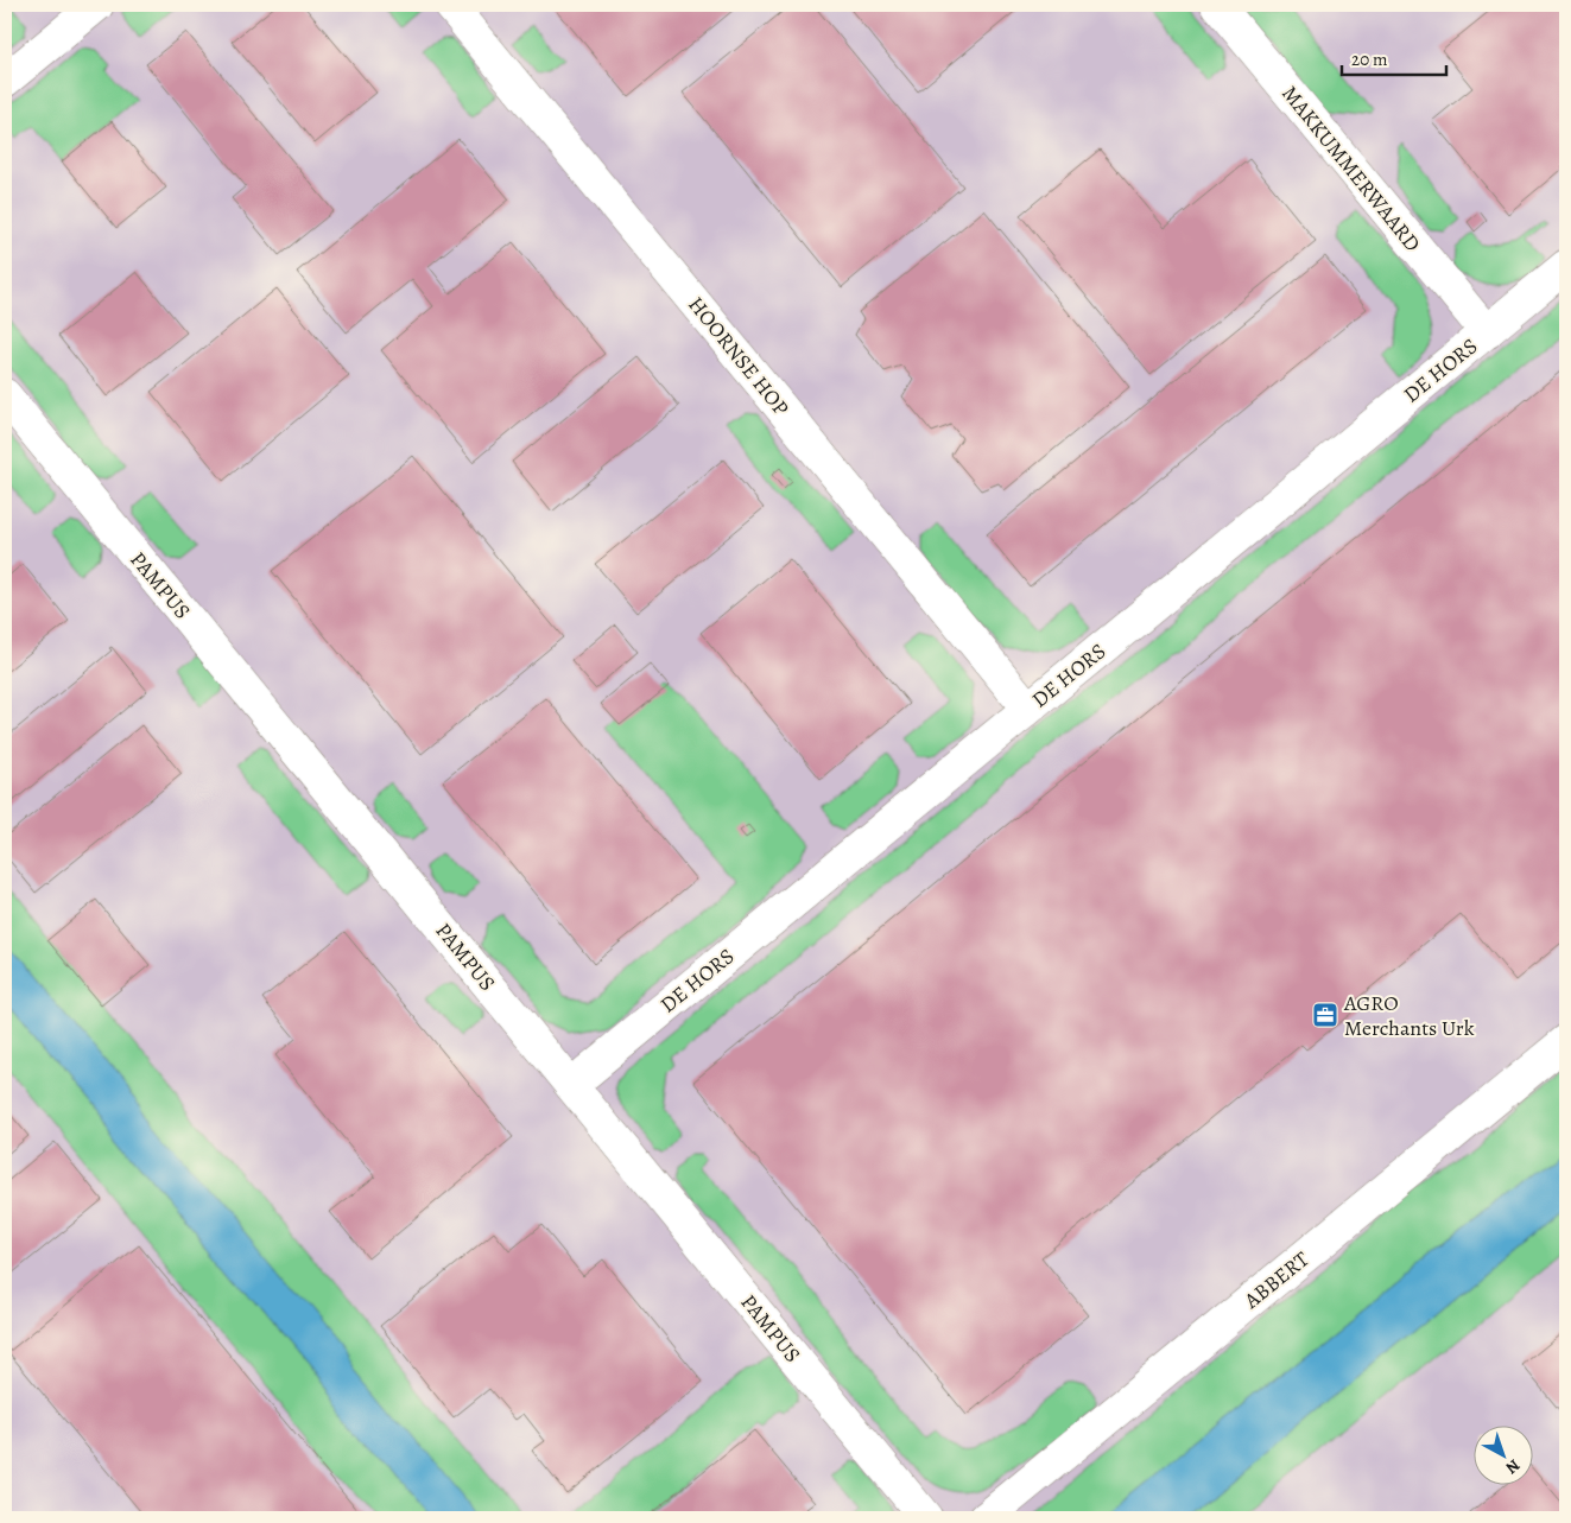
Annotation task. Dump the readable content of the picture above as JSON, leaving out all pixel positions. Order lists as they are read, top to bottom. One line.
{"streets":{"street":["MAKKUMMERWAARD","HOORNSE HOP","DE HORS","PAMPUS","ABBERT"]},"crossings":[["MAKKUMMERWAARD","DE HORS"],["HOORNSE HOP","DE HORS"],["DE HORS","PAMPUS"]],"places":{"office":["AGRO Merchants Urk"]},"scale_bar":"20 m","north":"bottom right"}
